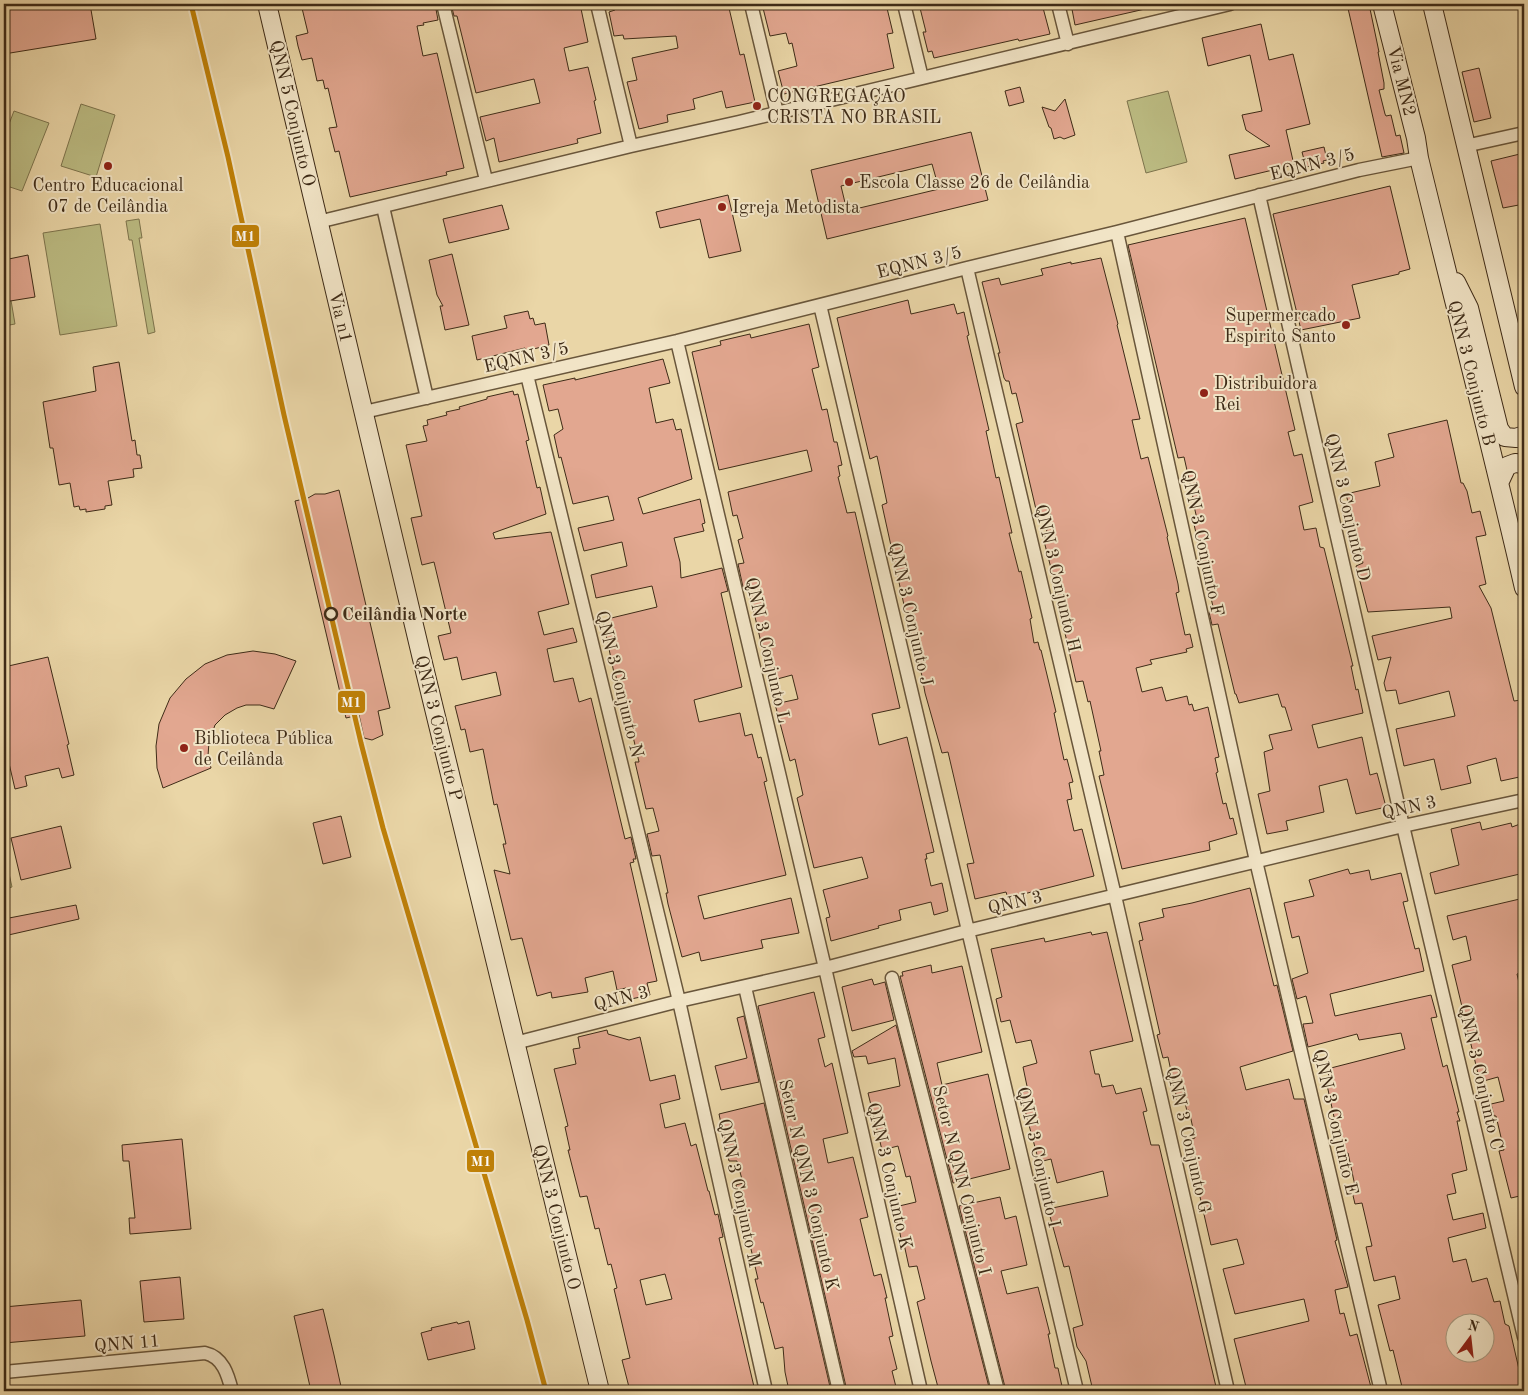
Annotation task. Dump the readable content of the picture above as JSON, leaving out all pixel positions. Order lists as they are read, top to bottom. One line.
{"streets":{"street":["Via MN2","QNN 5 Conjunto O","EQNN 3/5","Via n1","QNN 3 Conjunto B","QNN 3 Conjunto D","QNN 3 Conjunto F","QNN 3 Conjunto H","QNN 3 Conjunto J","QNN 3 Conjunto L","QNN 3 Conjunto N","QNN 3 Conjunto P","QNN 3","QNN 3 Conjunto C","QNN 3 Conjunto E","QNN 3 Conjunto G","QNN 3 Conjunto I","QNN 3 Conjunto K","Setor N QNN Conjunto I","Setor N QNN 3 Conjunto K","QNN 3 Conjunto M","QNN 3 Conjunto O","QNN 11"]},"crossings":[["Via MN2","EQNN 3/5"],["Via MN2","QNN 3 Conjunto B"],["QNN 5 Conjunto O","Via n1"],["EQNN 3/5","Via n1"],["EQNN 3/5","QNN 3 Conjunto B"],["EQNN 3/5","QNN 3 Conjunto D"],["EQNN 3/5","QNN 3 Conjunto F"],["EQNN 3/5","QNN 3 Conjunto H"],["EQNN 3/5","QNN 3 Conjunto J"],["EQNN 3/5","QNN 3 Conjunto L"],["EQNN 3/5","QNN 3 Conjunto N"],["EQNN 3/5","QNN 3 Conjunto P"],["Via n1","QNN 3 Conjunto P"],["QNN 3 Conjunto D","QNN 3"],["QNN 3 Conjunto D","QNN 3 Conjunto C"],["QNN 3 Conjunto F","QNN 3"],["QNN 3 Conjunto F","QNN 3 Conjunto E"],["QNN 3 Conjunto H","QNN 3"],["QNN 3 Conjunto H","QNN 3 Conjunto G"],["QNN 3 Conjunto J","QNN 3"],["QNN 3 Conjunto J","QNN 3 Conjunto I"],["QNN 3 Conjunto L","QNN 3"],["QNN 3 Conjunto L","QNN 3 Conjunto K"],["QNN 3 Conjunto N","QNN 3"],["QNN 3 Conjunto N","QNN 3 Conjunto M"],["QNN 3 Conjunto P","QNN 3"],["QNN 3 Conjunto P","QNN 3 Conjunto O"],["QNN 3","QNN 3 Conjunto C"],["QNN 3","QNN 3 Conjunto E"],["QNN 3","QNN 3 Conjunto G"],["QNN 3","QNN 3 Conjunto I"],["QNN 3","QNN 3 Conjunto K"],["QNN 3","Setor N QNN 3 Conjunto K"],["QNN 3","QNN 3 Conjunto M"],["QNN 3","QNN 3 Conjunto O"]],"places":["CONGREGAÇÃO CRISTÃ NO BRASIL","Centro Educacional 07 de Ceilândia","Escola Classe 26 de Ceilândia","Igreja Metodista","Supermercado Espirito Santo","Distribuidora Rei","Ceilândia Norte","Biblioteca Pública de Ceilânda"],"lines":["transit line M1"],"north":"top"}
